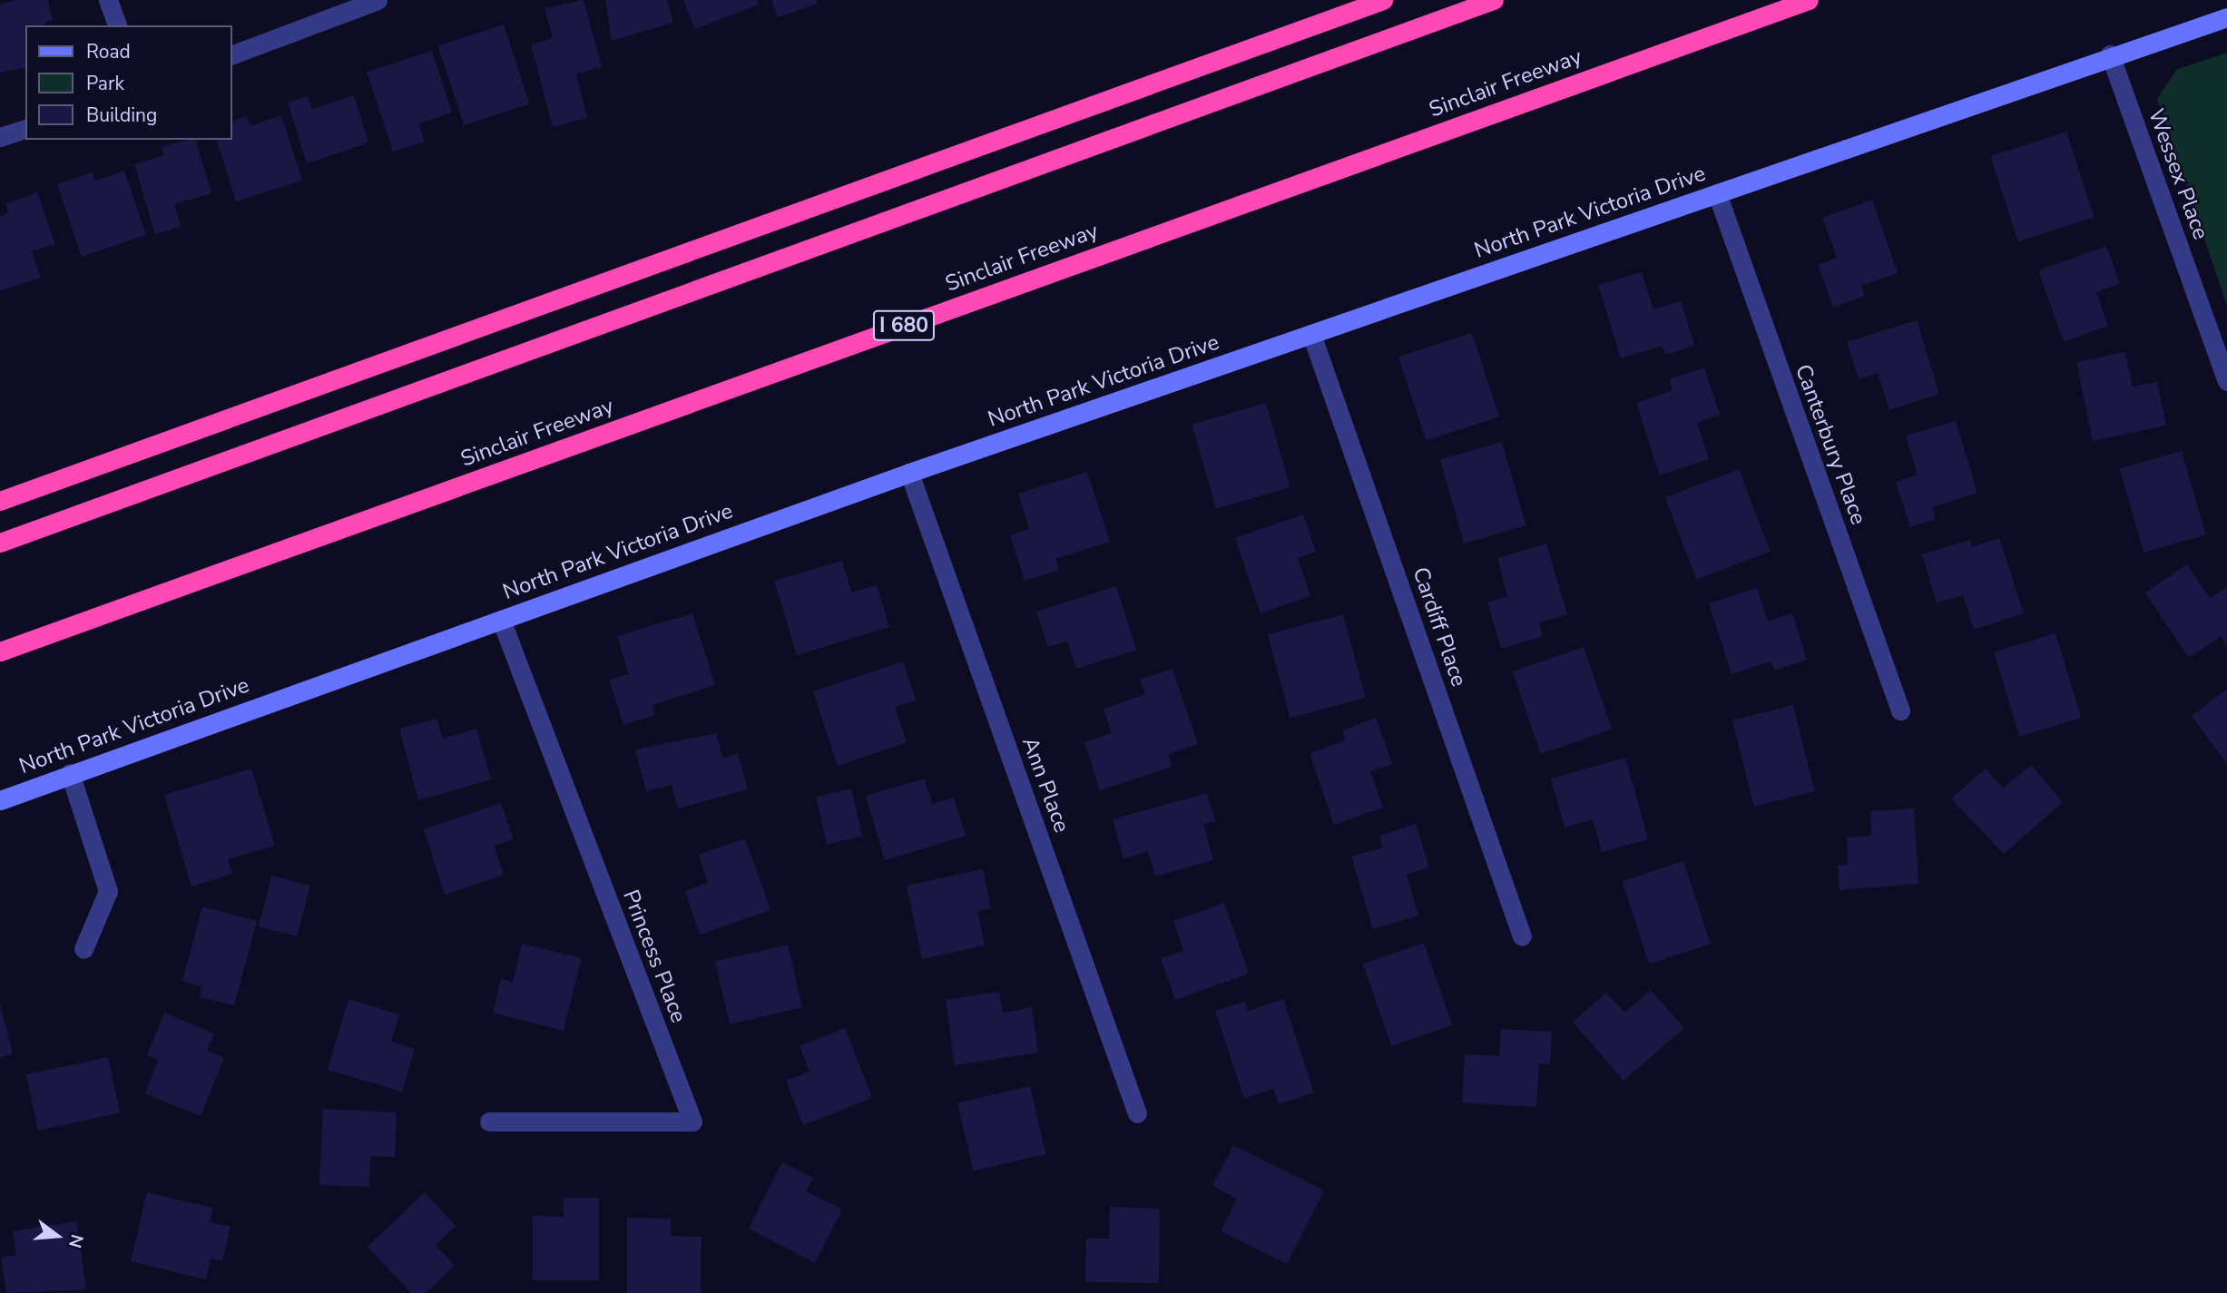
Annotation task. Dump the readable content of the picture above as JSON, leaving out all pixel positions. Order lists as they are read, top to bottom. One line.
{"streets":{"highway":["Sinclair Freeway","I 680"],"street":["Wessex Place","North Park Victoria Drive","Canterbury Place","Cardiff Place","Ann Place","Princess Place"]},"crossings":[["Wessex Place","North Park Victoria Drive"],["North Park Victoria Drive","Canterbury Place"],["North Park Victoria Drive","Cardiff Place"],["North Park Victoria Drive","Ann Place"],["North Park Victoria Drive","Princess Place"]],"legend":["Road","Park","Building"],"north":"right"}
